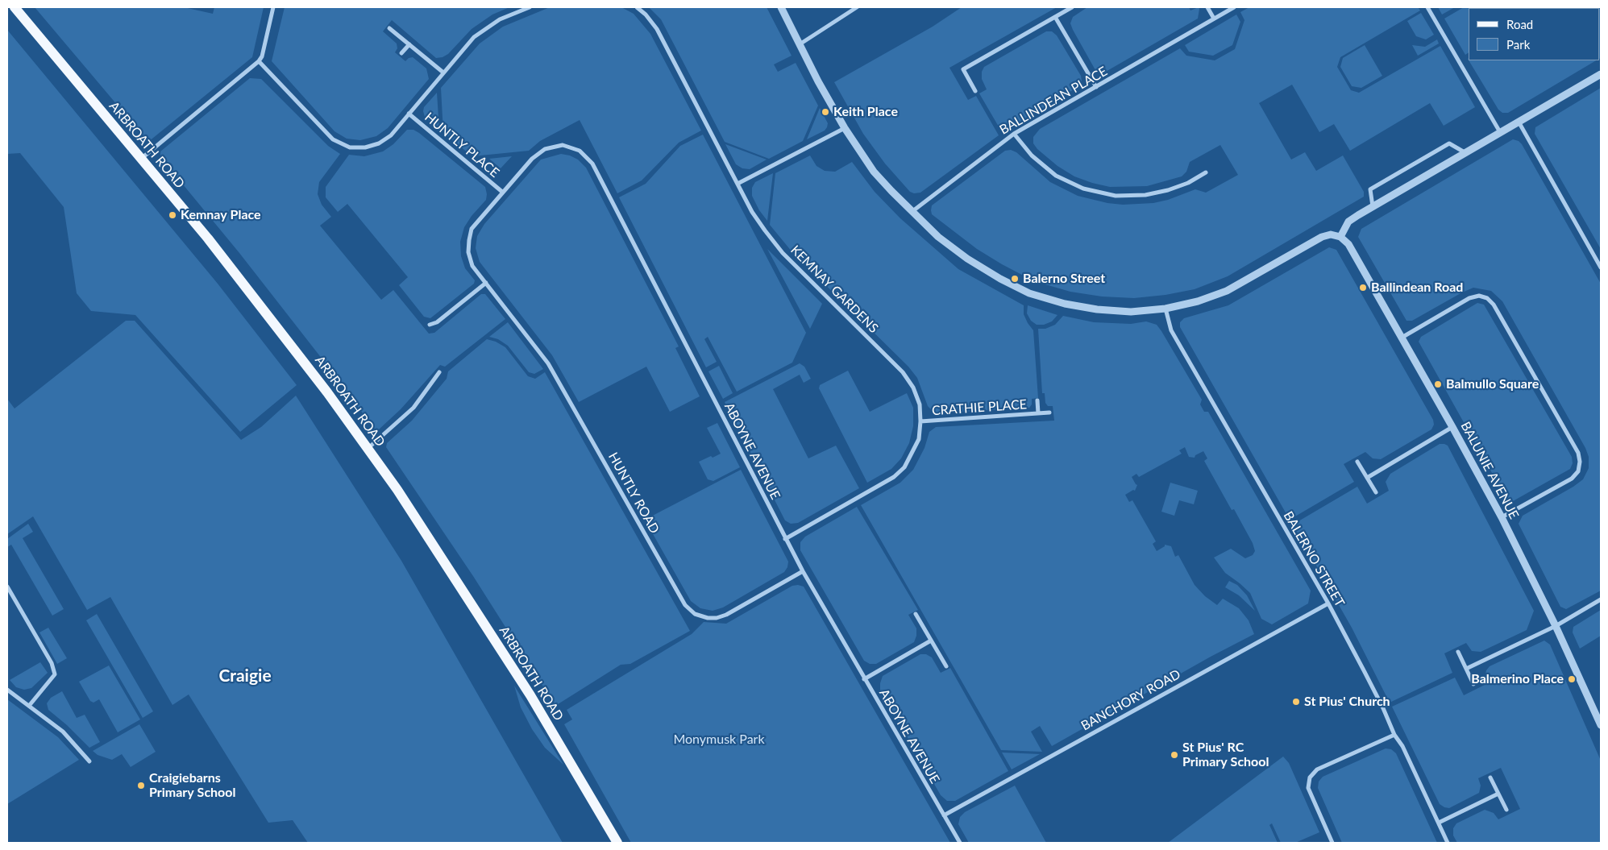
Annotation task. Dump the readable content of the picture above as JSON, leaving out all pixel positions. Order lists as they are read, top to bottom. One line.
{"streets":{"main road":["ARBROATH ROAD"],"street":["BALLINDEAN PLACE","HUNTLY PLACE","KEMNAY GARDENS","CRATHIE PLACE","ABOYNE AVENUE","BALUNIE AVENUE","HUNTLY ROAD","BALERNO STREET","BANCHORY ROAD"]},"crossings":[["HUNTLY PLACE","ABOYNE AVENUE"],["HUNTLY PLACE","HUNTLY ROAD"],["KEMNAY GARDENS","CRATHIE PLACE"],["KEMNAY GARDENS","ABOYNE AVENUE"],["ABOYNE AVENUE","HUNTLY ROAD"],["ABOYNE AVENUE","BANCHORY ROAD"],["BALERNO STREET","BANCHORY ROAD"]],"districts":["Craigie"],"parks":["Monymusk Park"],"places":["Keith Place","Kemnay Place","Balerno Street","Ballindean Road","Balmullo Square","Balmerino Place","St Pius' Church","St Pius' RC Primary School","Craigiebarns Primary School"],"legend":["Road","Park"]}
